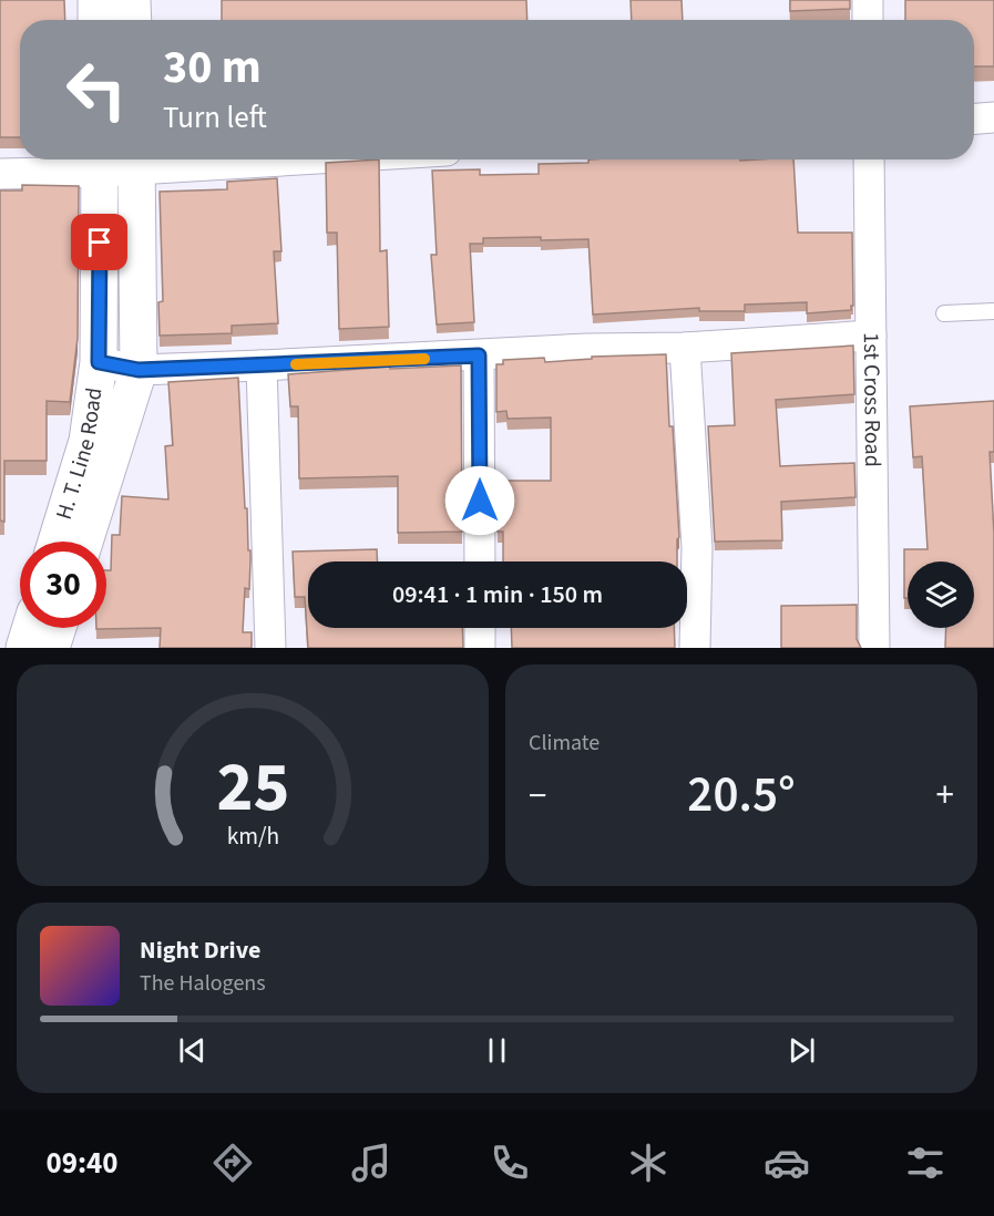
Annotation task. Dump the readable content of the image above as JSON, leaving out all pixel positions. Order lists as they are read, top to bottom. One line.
{"streets":{"street":["1st Cross Road","H. T. Line Road"]},"page":{"turn":["30 m","Turn left"],"limit":"30","trip":"09:41 · 1 min · 150 m","tile":"Climate","heat":["−","20.5°","+"],"song":["Night Drive","The Halogens"],"tabs":"09:40","gauge":["25","km/h"]}}
